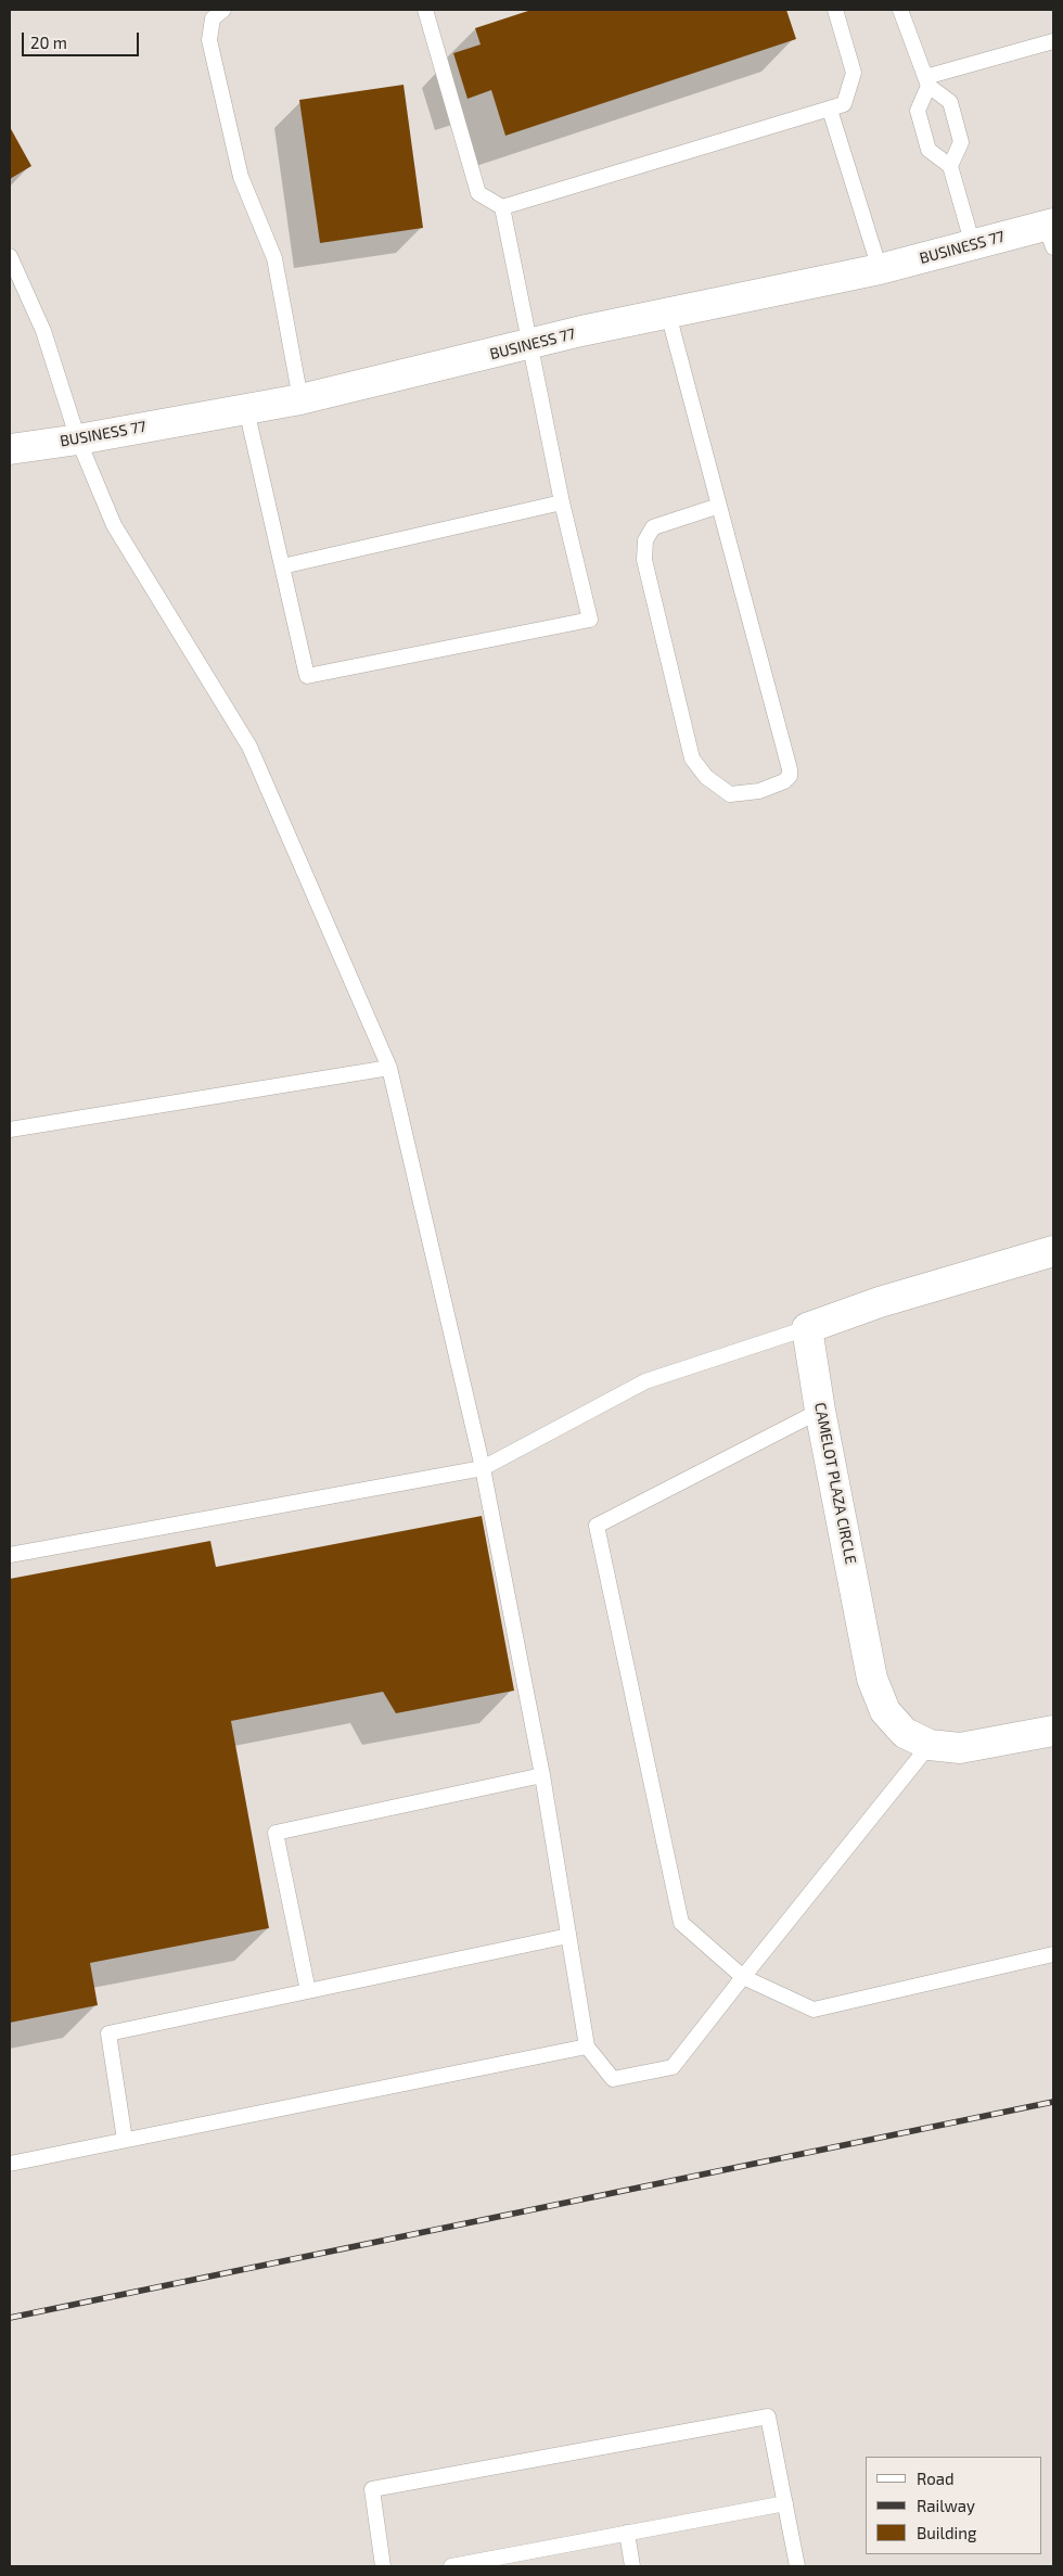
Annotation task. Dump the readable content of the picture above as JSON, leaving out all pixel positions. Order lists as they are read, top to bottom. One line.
{"streets":{"main road":["BUSINESS 77","CAMELOT PLAZA CIRCLE"]},"legend":["Road","Railway","Building"],"scale_bar":"20 m"}
